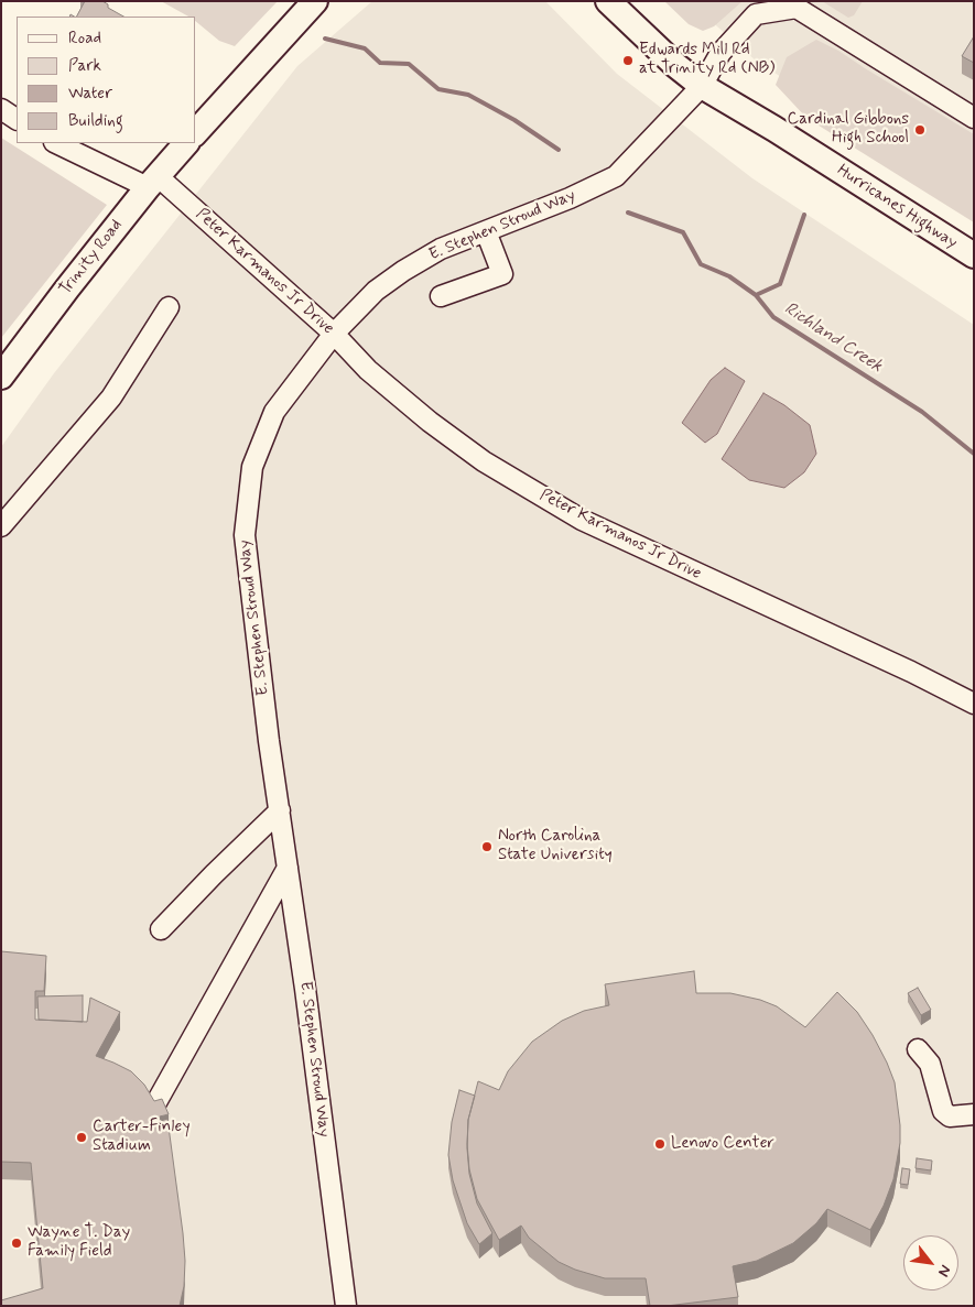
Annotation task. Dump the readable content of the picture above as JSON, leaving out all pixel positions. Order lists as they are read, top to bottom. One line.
{"streets":{"main road":["Hurricanes Highway","Trinity Road"],"street":["E. Stephen Stroud Way","Peter Karmanos Jr Drive"]},"crossings":[["Hurricanes Highway","E. Stephen Stroud Way"],["E. Stephen Stroud Way","Peter Karmanos Jr Drive"],["Trinity Road","Peter Karmanos Jr Drive"]],"water":["Richland Creek"],"places":["Edwards Mill Rd at Trinity Rd (NB)","Cardinal Gibbons High School","North Carolina State University","Carter-Finley Stadium","Lenovo Center","Wayne T. Day Family Field"],"legend":["Road","Park","Water","Building"],"north":"bottom right"}
